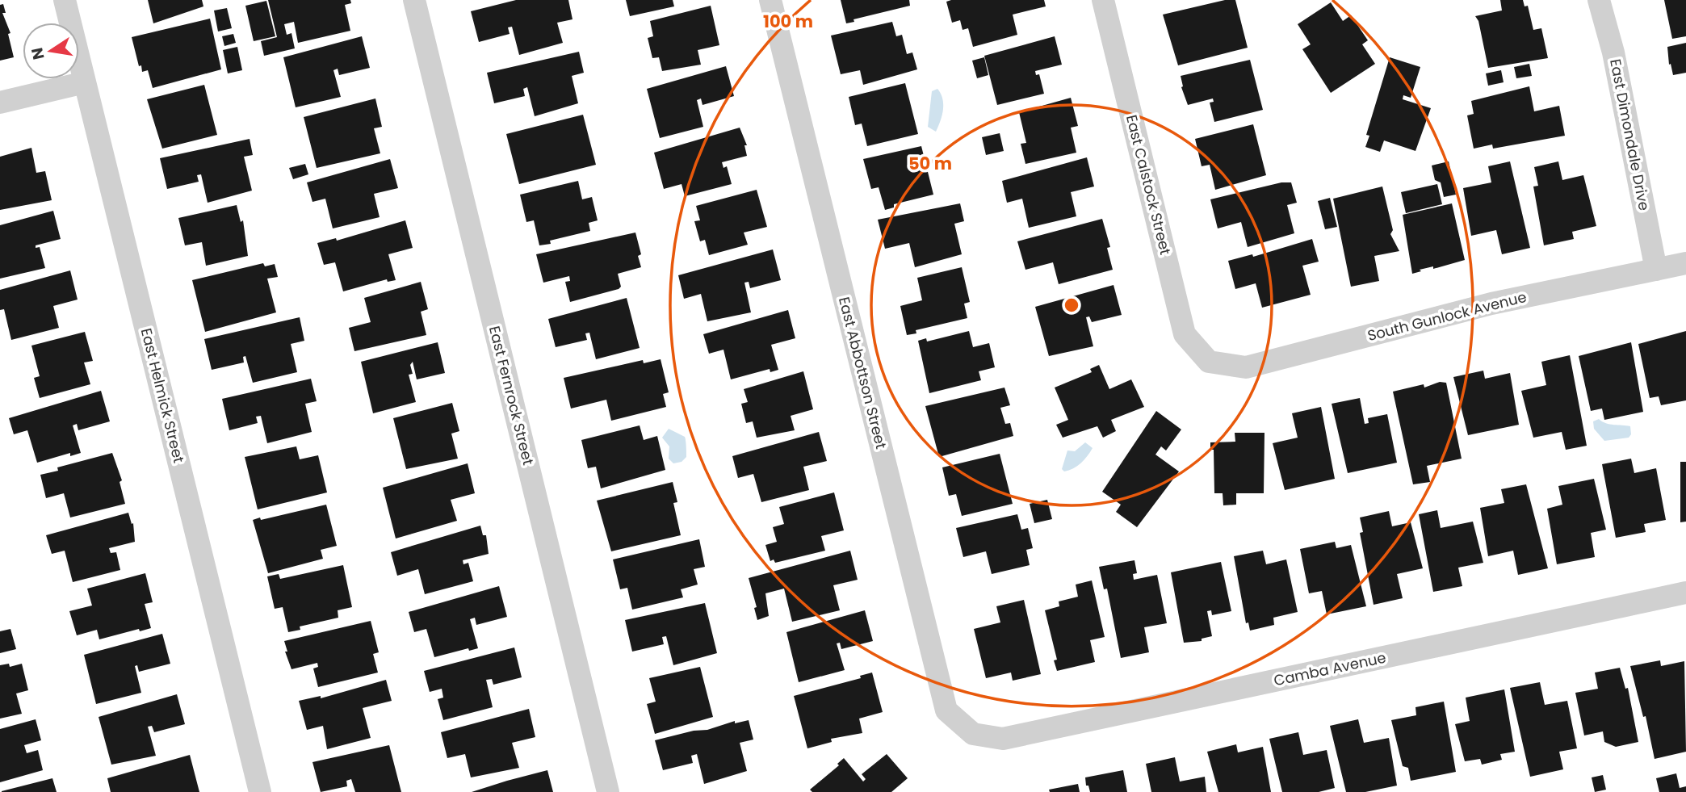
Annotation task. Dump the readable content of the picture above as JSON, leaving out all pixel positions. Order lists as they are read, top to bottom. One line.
{"streets":{"street":["East Dimondale Drive","East Calstock Street","South Gunlock Avenue","East Abbottson Street","East Helmick Street","East Fernrock Street","Camba Avenue"]},"crossings":[["East Dimondale Drive","South Gunlock Avenue"],["East Calstock Street","South Gunlock Avenue"],["East Abbottson Street","Camba Avenue"]],"north":"left","rings":["100 m","50 m"]}
